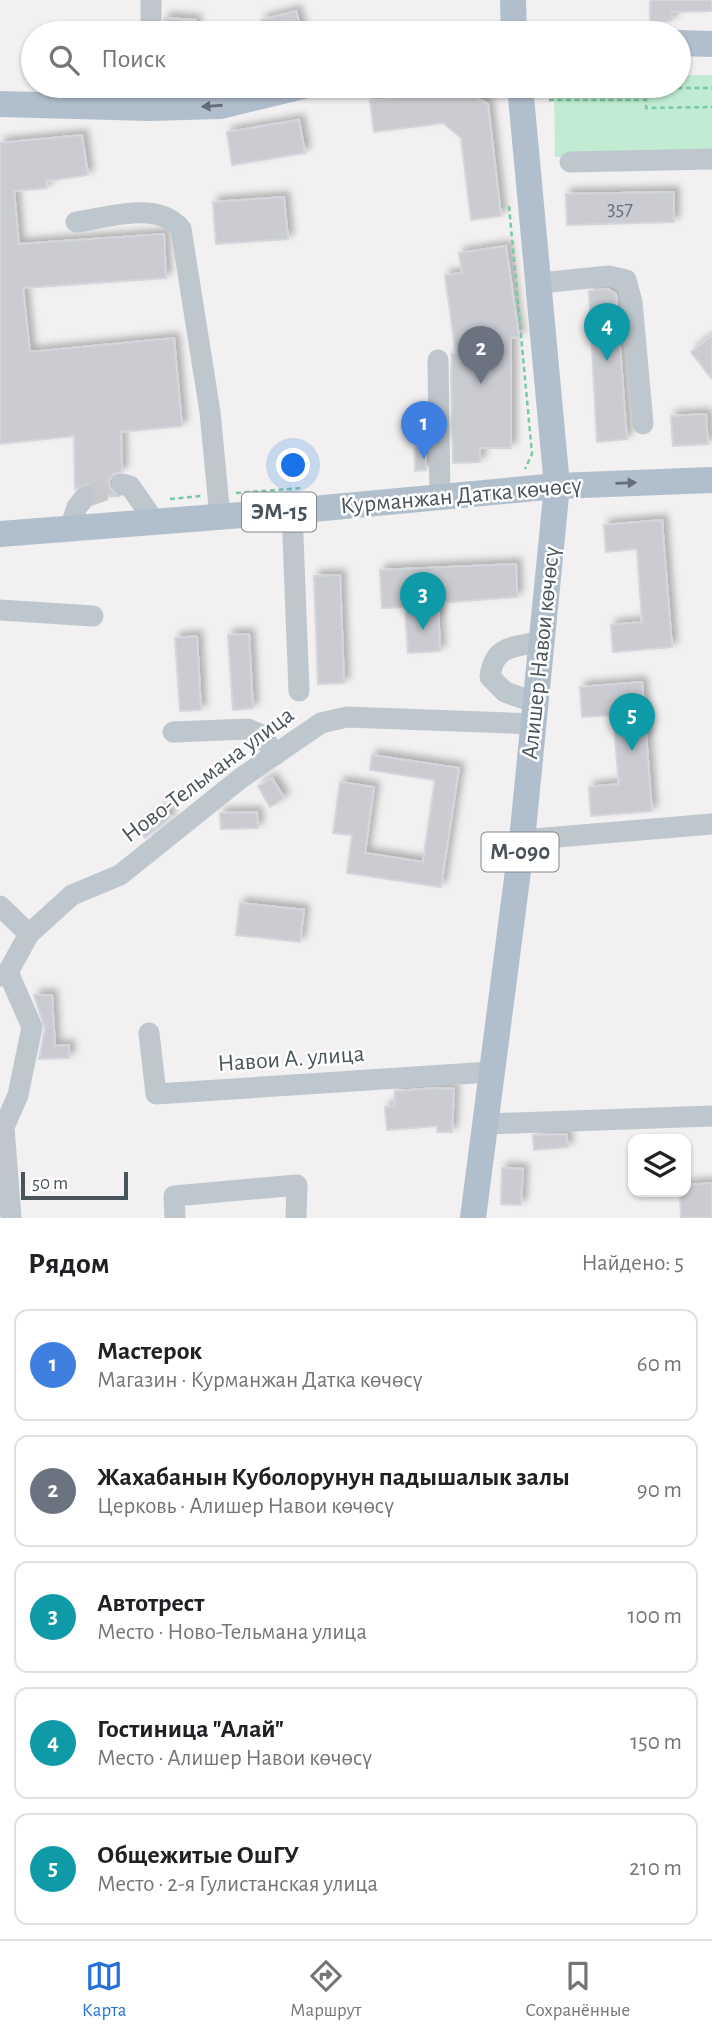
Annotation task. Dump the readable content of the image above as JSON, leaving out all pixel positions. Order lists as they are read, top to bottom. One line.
{"streets":{"main road":["Курманжан Датка көчөсү","ЭМ-15","Алишер Навои көчөсү","М-090"],"street":["Ново-Тельмана улица","Навои А. улица"]},"crossings":[["Курманжан Датка көчөсү","Алишер Навои көчөсү"],["Алишер Навои көчөсү","Ново-Тельмана улица"],["Алишер Навои көчөсү","Навои А. улица"]],"house_numbers":["357"],"scale_bar":"50 m","page":{"search":"Поиск","pins":["4","2","1","3","5"],"scale":"50 m","heading":["Рядом","Найдено: 5"],"list":[{"mark":"1","name":"Мастерок","note":"Магазин · Курманжан Датка көчөсү","value":"60 m"},{"mark":"2","name":"Жахабанын Куболорунун падышалык залы","note":"Церковь · Алишер Навои көчөсү","value":"90 m"},{"mark":"3","name":"Автотрест","note":"Место · Ново-Тельмана улица","value":"100 m"},{"mark":"4","name":"Гостиница \"Алай\"","note":"Место · Алишер Навои көчөсү","value":"150 m"},{"mark":"5","name":"Общежитые ОшГУ","note":"Место · 2-я Гулистанская улица","value":"210 m"}],"nav":["Карта","Маршрут","Сохранённые"]}}
